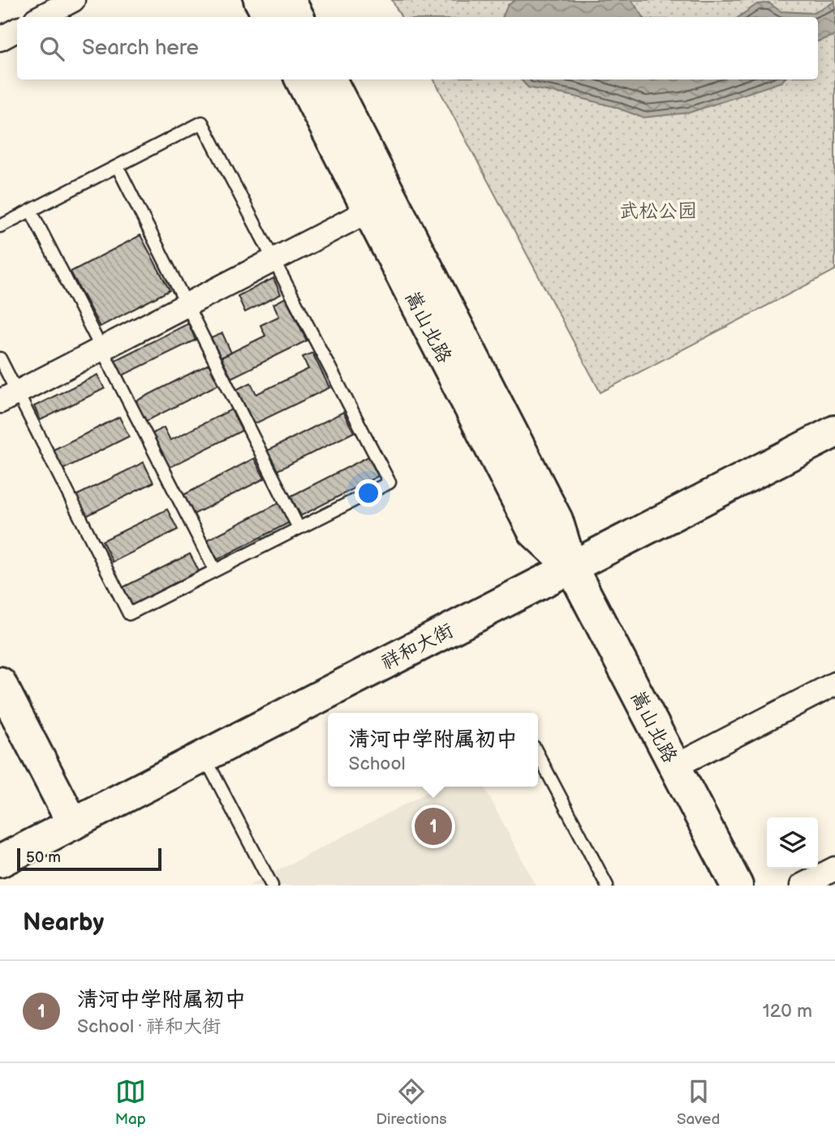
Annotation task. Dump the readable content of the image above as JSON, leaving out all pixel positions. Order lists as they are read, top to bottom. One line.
{"streets":{"street":["嵩山北路","祥和大街"]},"crossings":[["嵩山北路","祥和大街"]],"parks":["武松公园"],"scale_bar":"50 m","page":{"search":"Search here","popup":["清河中学附属初中","School"],"pins":"1","scale":"50 m","heading":"Nearby","list":[{"mark":"1","name":"清河中学附属初中","note":"School · 祥和大街","value":"120 m"}],"nav":["Map","Directions","Saved"]}}
